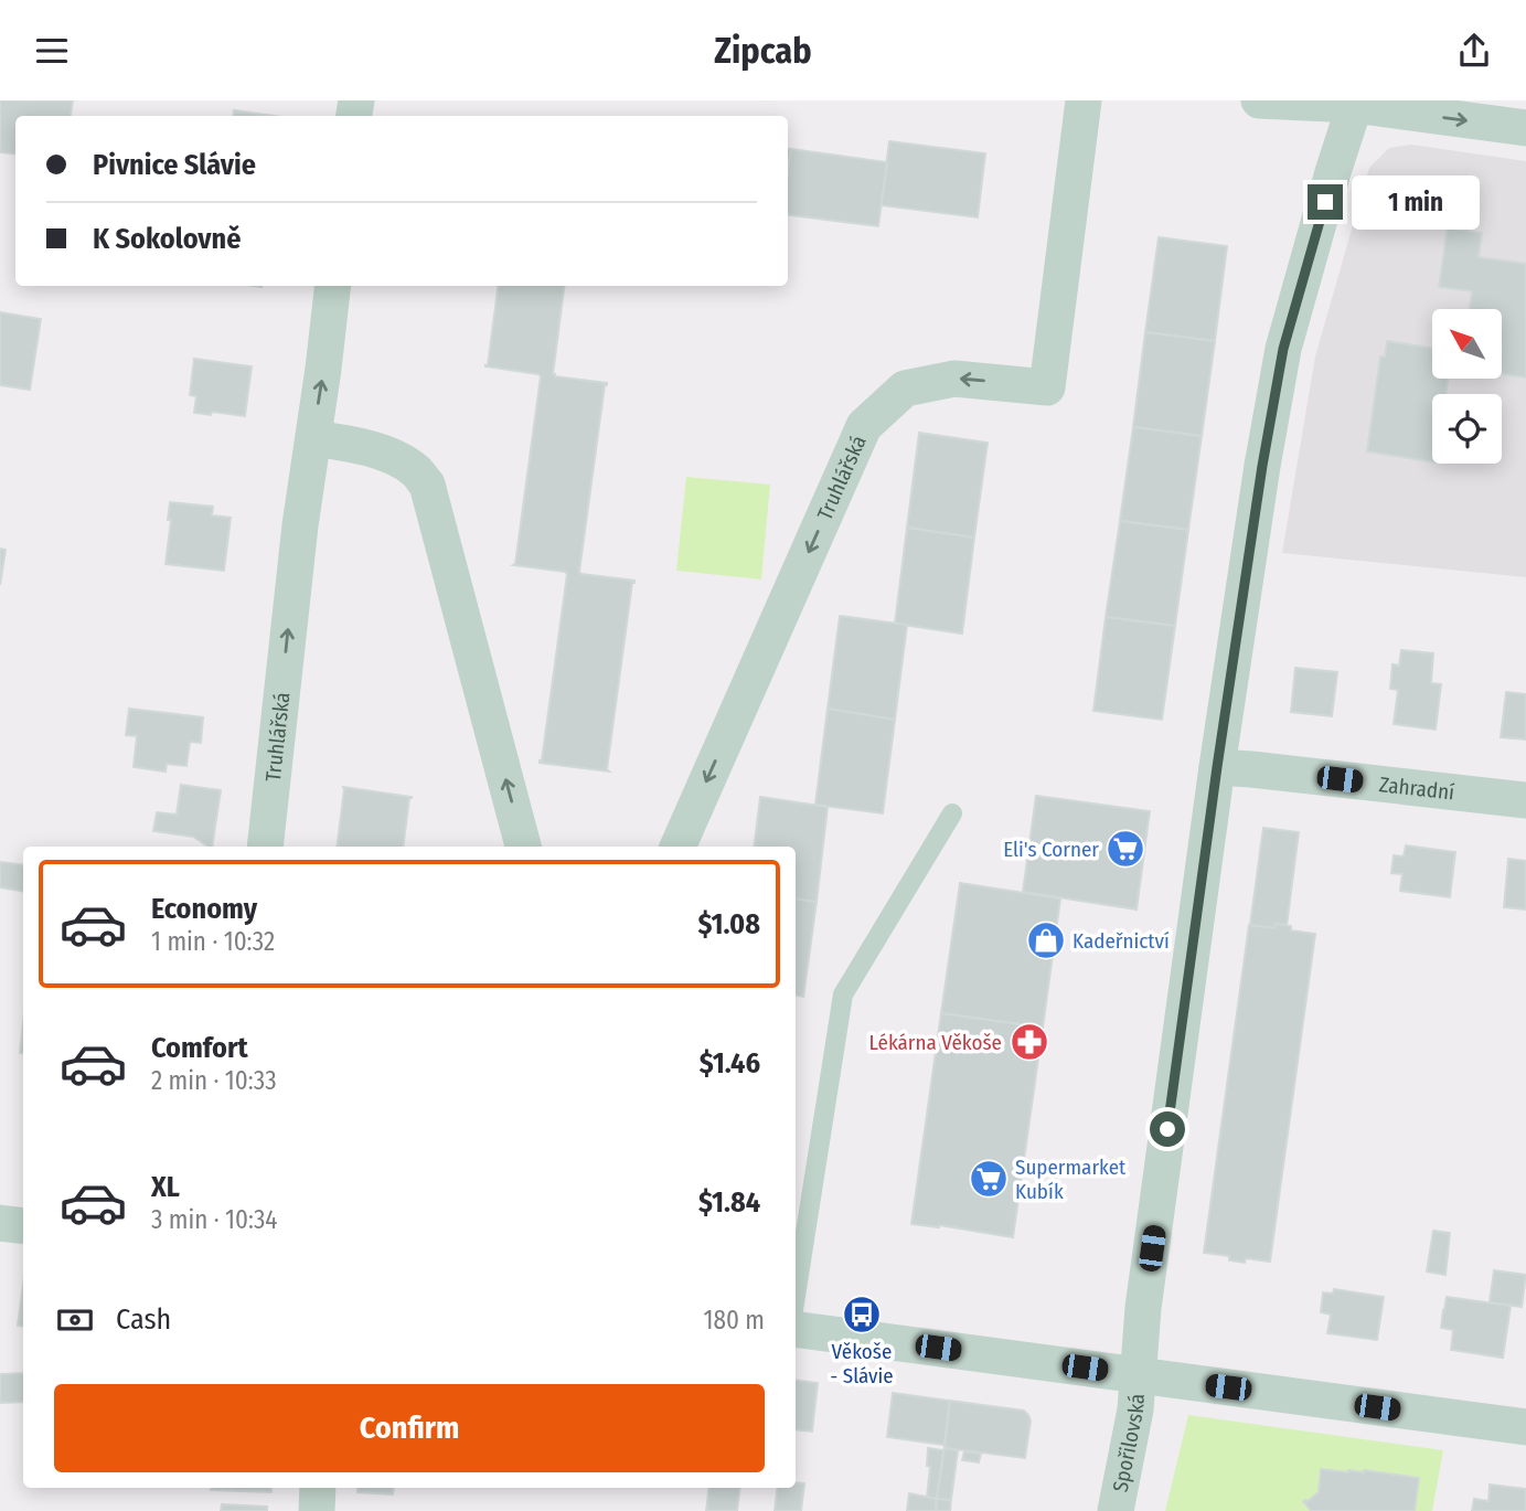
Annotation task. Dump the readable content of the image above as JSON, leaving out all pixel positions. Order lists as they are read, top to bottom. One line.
{"streets":{"street":["Truhlářská","Zahradní","Spořilovská"]},"crossings":[["Zahradní","Spořilovská"]],"places":{"supermarket":["Eli's Corner","Supermarket Kubík"],"shop":["Kadeřnictví"],"pharmacy":["Lékárna Věkoše"],"bus stop":["Věkoše - Slávie"]},"north":"top left","page":{"header":"Zipcab","banner":["Pivnice Slávie","K Sokolovně"],"bubble":"1 min","list":[{"name":"Economy","note":"1 min · 10:32","value":"$1.08"},{"name":"Comfort","note":"2 min · 10:33","value":"$1.46"},{"name":"XL","note":"3 min · 10:34","value":"$1.84"}],"pay":["Cash","180 m"],"buttons":"Confirm"}}
